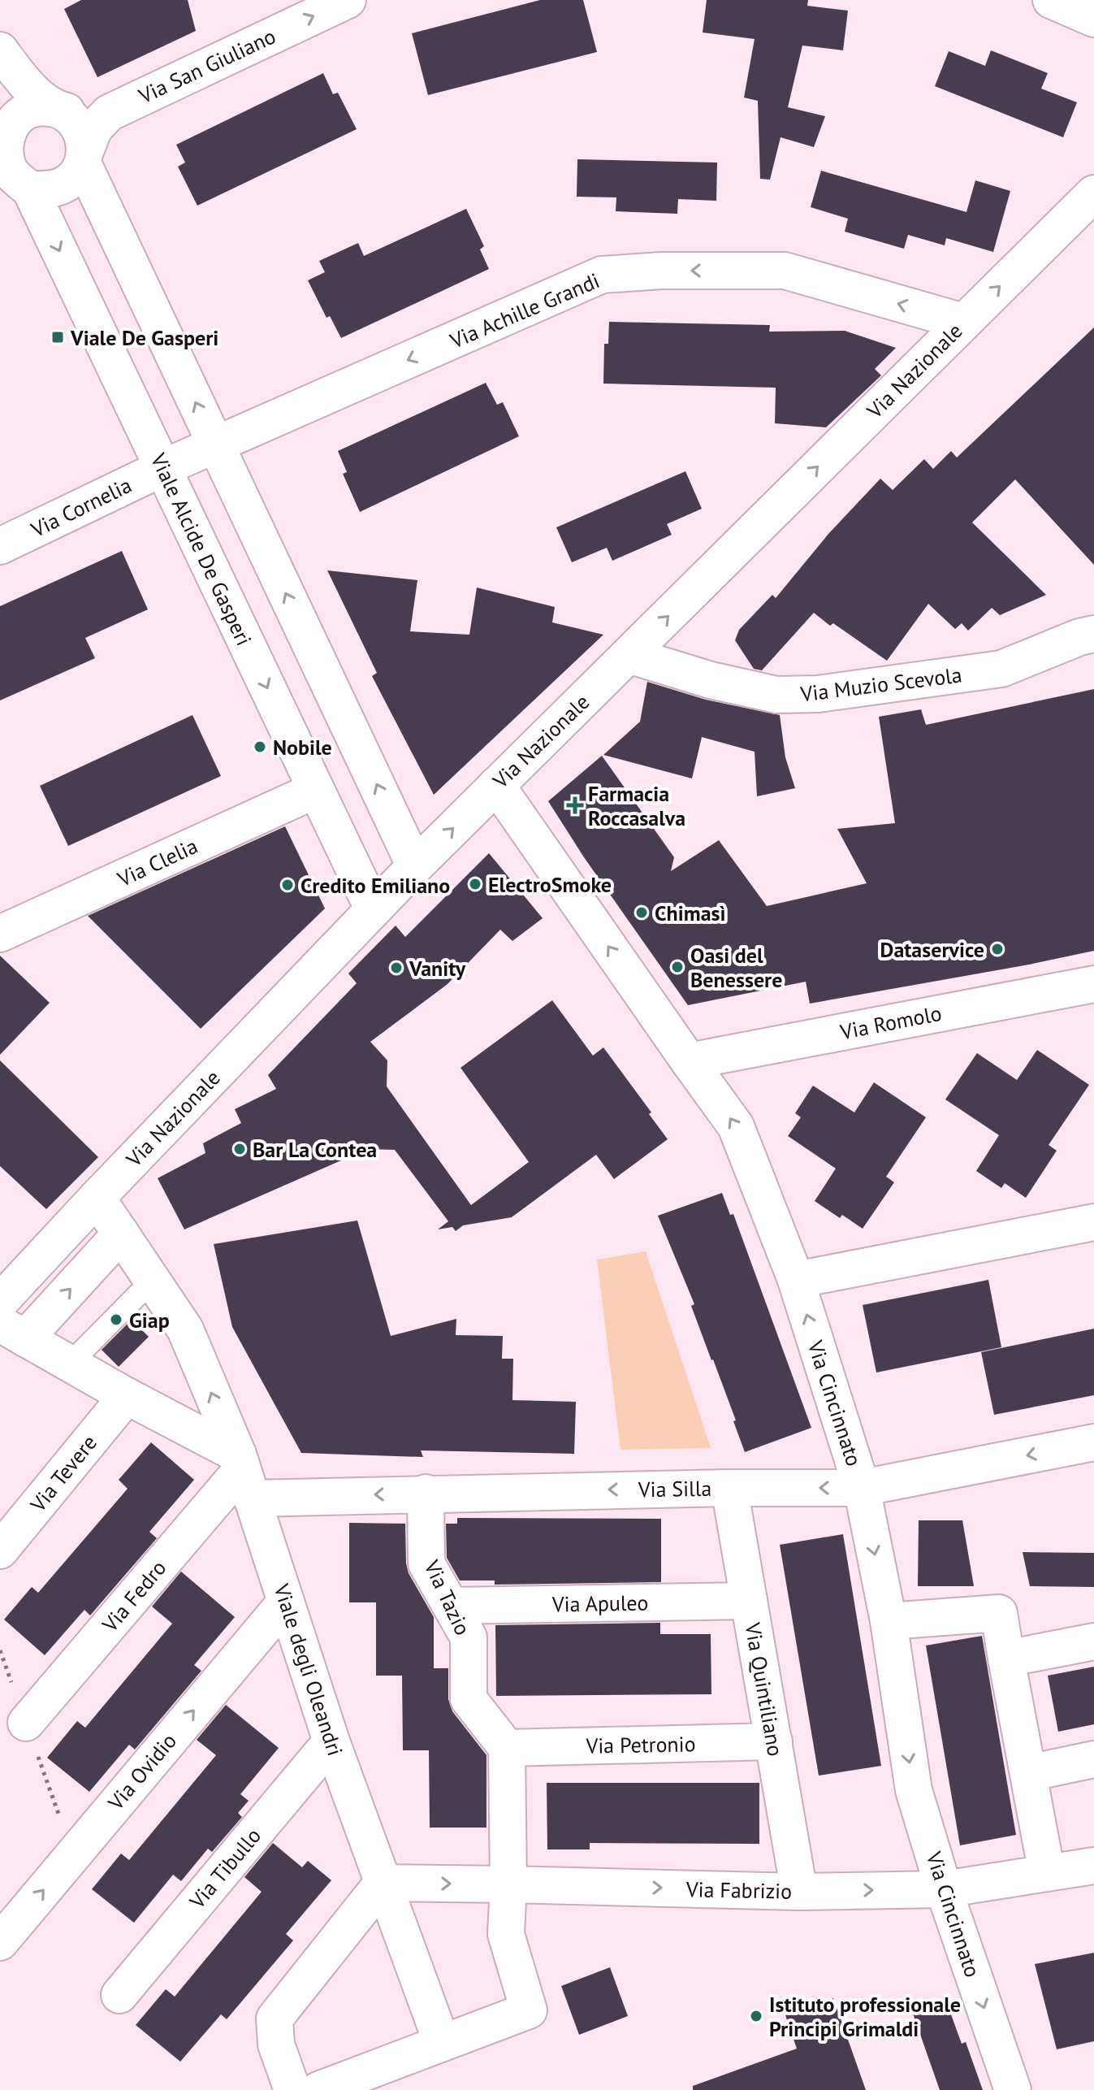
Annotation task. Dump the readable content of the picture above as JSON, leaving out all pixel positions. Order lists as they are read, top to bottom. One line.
{"streets":{"street":["Via San Giuliano","Via Achille Grandi","Via Nazionale","Via Cornelia","Viale Alcide De Gasperi","Via Muzio Scevola","Via Clelia","Via Romolo","Via Cincinnato","Via Tevere","Via Silla","Via Fedro","Via Tazio","Via Apuleo","Viale degli Oleandri","Via Quintiliano","Via Petronio","Via Ovidio","Via Tibullo","Via Fabrizio"]},"crossings":[["Via San Giuliano","Viale Alcide De Gasperi"],["Via Achille Grandi","Via Nazionale"],["Via Achille Grandi","Via Cornelia"],["Via Achille Grandi","Viale Alcide De Gasperi"],["Via Nazionale","Viale Alcide De Gasperi"],["Via Nazionale","Via Muzio Scevola"],["Via Nazionale","Via Cincinnato"],["Via Nazionale","Viale degli Oleandri"],["Via Cornelia","Viale Alcide De Gasperi"],["Viale Alcide De Gasperi","Via Clelia"],["Via Romolo","Via Cincinnato"],["Via Cincinnato","Via Silla"],["Via Cincinnato","Via Fabrizio"],["Via Silla","Via Fedro"],["Via Silla","Via Tazio"],["Via Silla","Viale degli Oleandri"],["Via Silla","Via Quintiliano"],["Via Fedro","Viale degli Oleandri"],["Via Tazio","Via Apuleo"],["Via Tazio","Via Petronio"],["Via Apuleo","Via Quintiliano"],["Viale degli Oleandri","Via Ovidio"],["Viale degli Oleandri","Via Tibullo"],["Viale degli Oleandri","Via Fabrizio"],["Via Quintiliano","Via Petronio"],["Via Quintiliano","Via Fabrizio"]],"one_way":["Via San Giuliano","Via Achille Grandi","Via Nazionale","Via Ovidio","Via Fabrizio"],"places":{"transit":["Viale De Gasperi"],"other":["Nobile","ElectroSmoke","Credito Emiliano","Chimasì","Dataservice","Oasi del Benessere","Vanity","Bar La Contea","Giap","Istituto professionale Principi Grimaldi"],"health":["Farmacia Roccasalva"]}}
